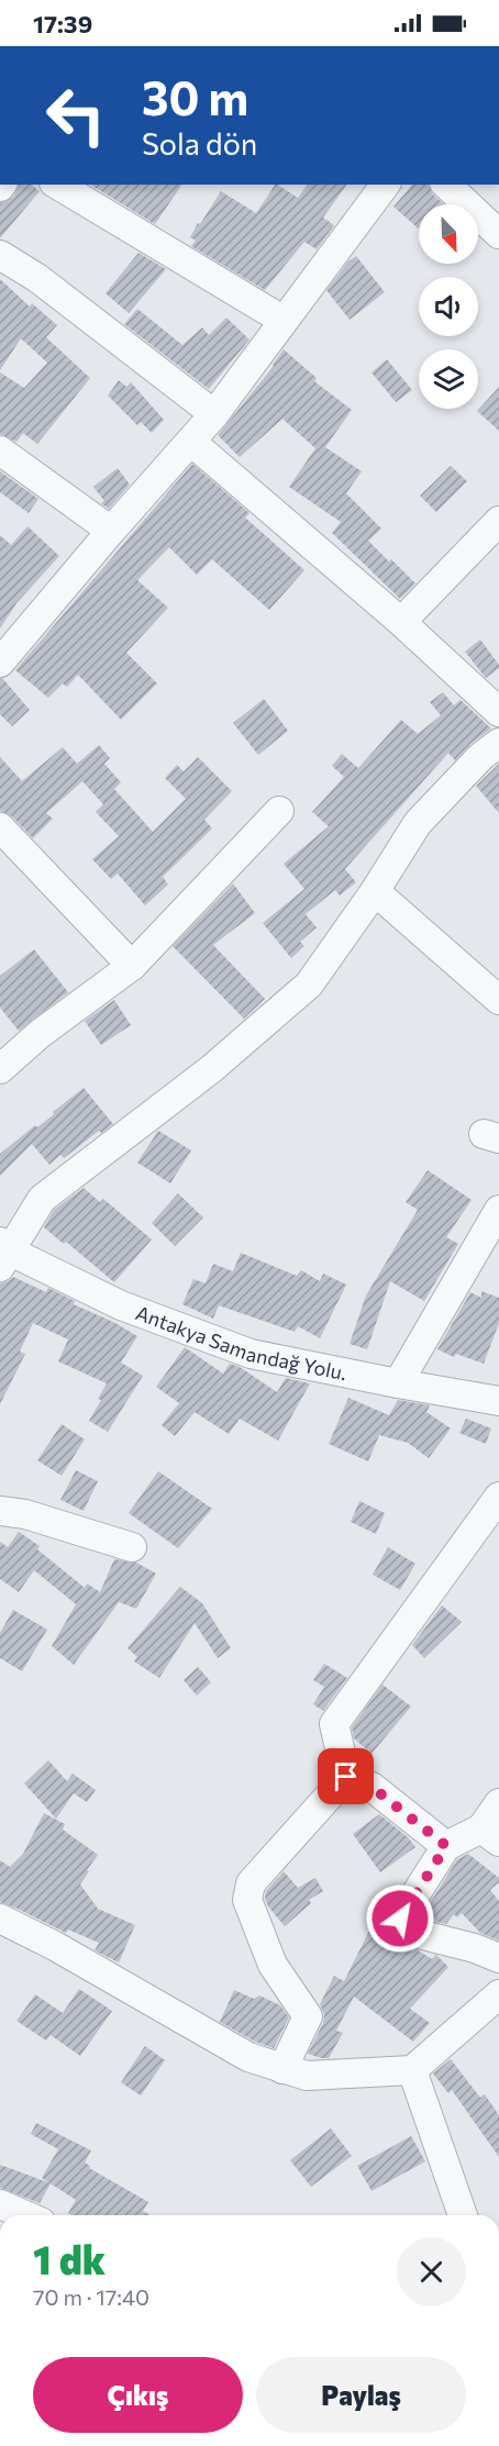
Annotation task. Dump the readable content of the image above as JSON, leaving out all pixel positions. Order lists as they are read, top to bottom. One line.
{"streets":{"street":["Antakya Samandağ Yolu."]},"north":"bottom right","page":{"status":"17:39","turn":["30 m","Sola dön"],"heading":["1 dk","70 m · 17:40"],"buttons":["Çıkış","Paylaş"]}}
